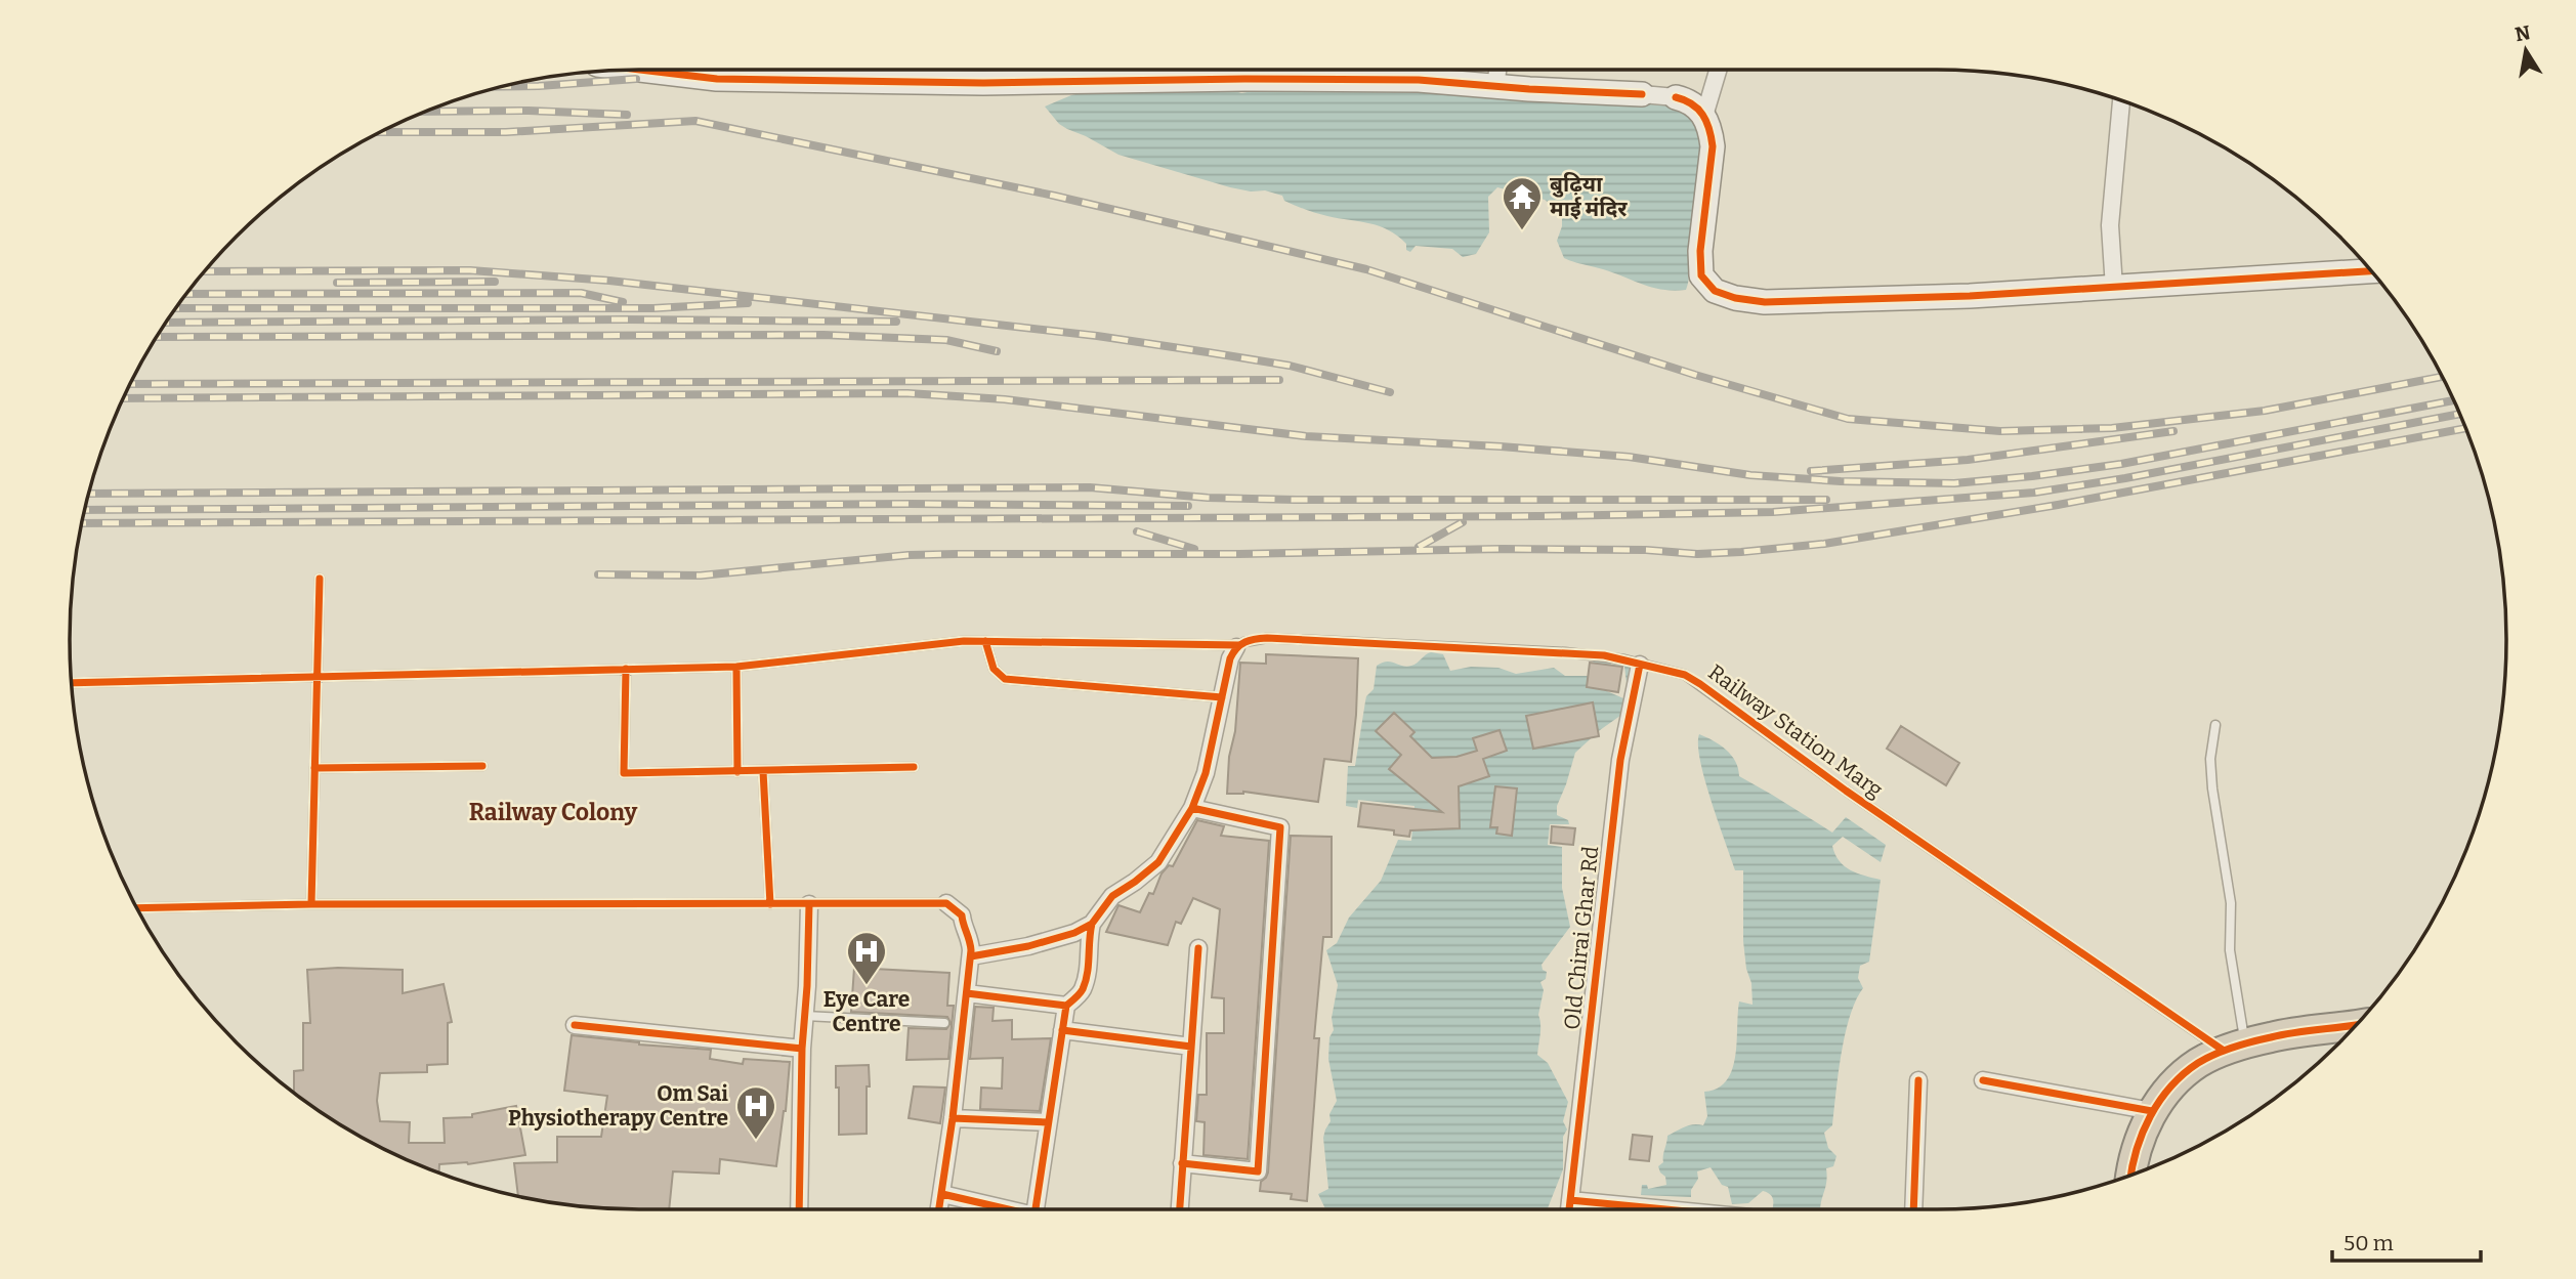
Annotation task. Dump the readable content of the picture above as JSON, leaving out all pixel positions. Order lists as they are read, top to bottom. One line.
{"streets":{"street":["Old Chirai Ghar Rd"],"lane":["Railway Station Marg"]},"crossings":[["Railway Station Marg","Old Chirai Ghar Rd"]],"districts":["Railway Colony"],"places":{"temple":["बुढ़िया माई मंदिर"],"hospital":["Eye Care Centre","Om Sai Physiotherapy Centre"]},"scale_bar":"50 m","north":"top"}
